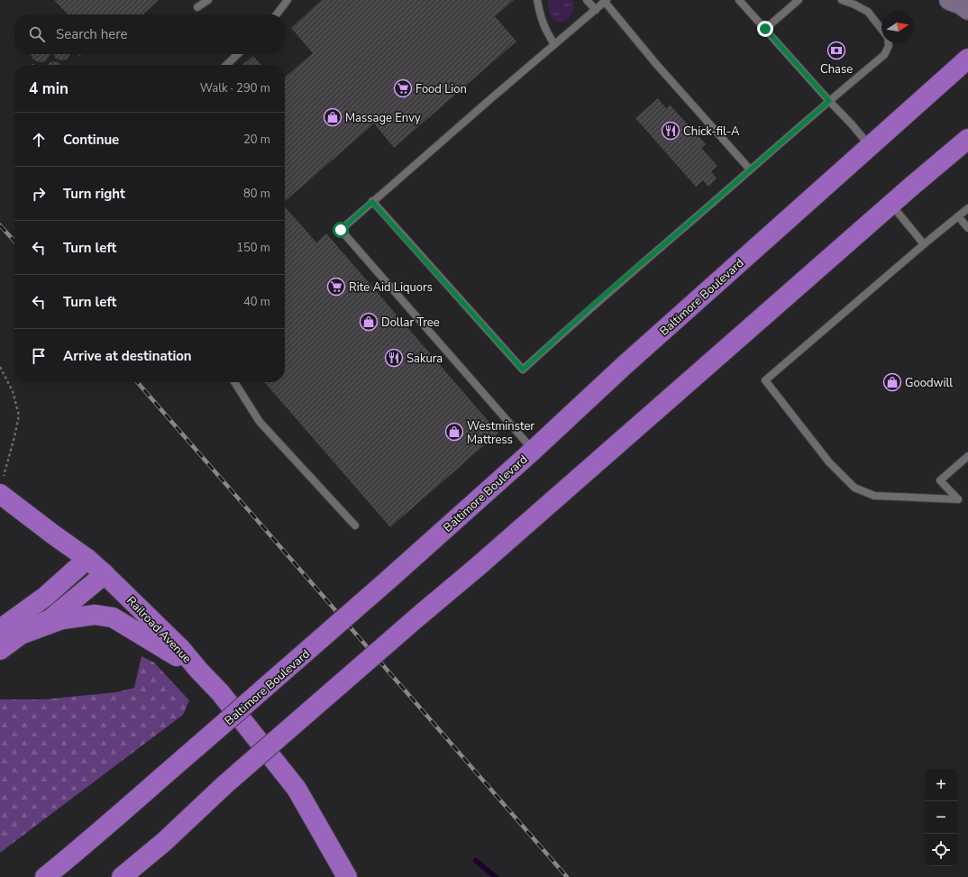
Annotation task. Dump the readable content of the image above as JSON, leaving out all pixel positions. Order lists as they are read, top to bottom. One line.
{"streets":{"highway":["Baltimore Boulevard","Railroad Avenue"]},"places":{"bank":["Chase"],"supermarket":["Food Lion","Rite Aid Liquors"],"shop":["Massage Envy","Dollar Tree","Goodwill","Westminster Mattress"],"restaurant":["Chick-fil-A","Sakura"]},"north":"right","page":{"search":"Search here","heading":["4 min","Walk · 290 m"],"list":[["Continue","20 m"],["Turn right","80 m"],["Turn left","150 m"],["Turn left","40 m"],"Arrive at destination"],"map_buttons":["+","−"]}}
